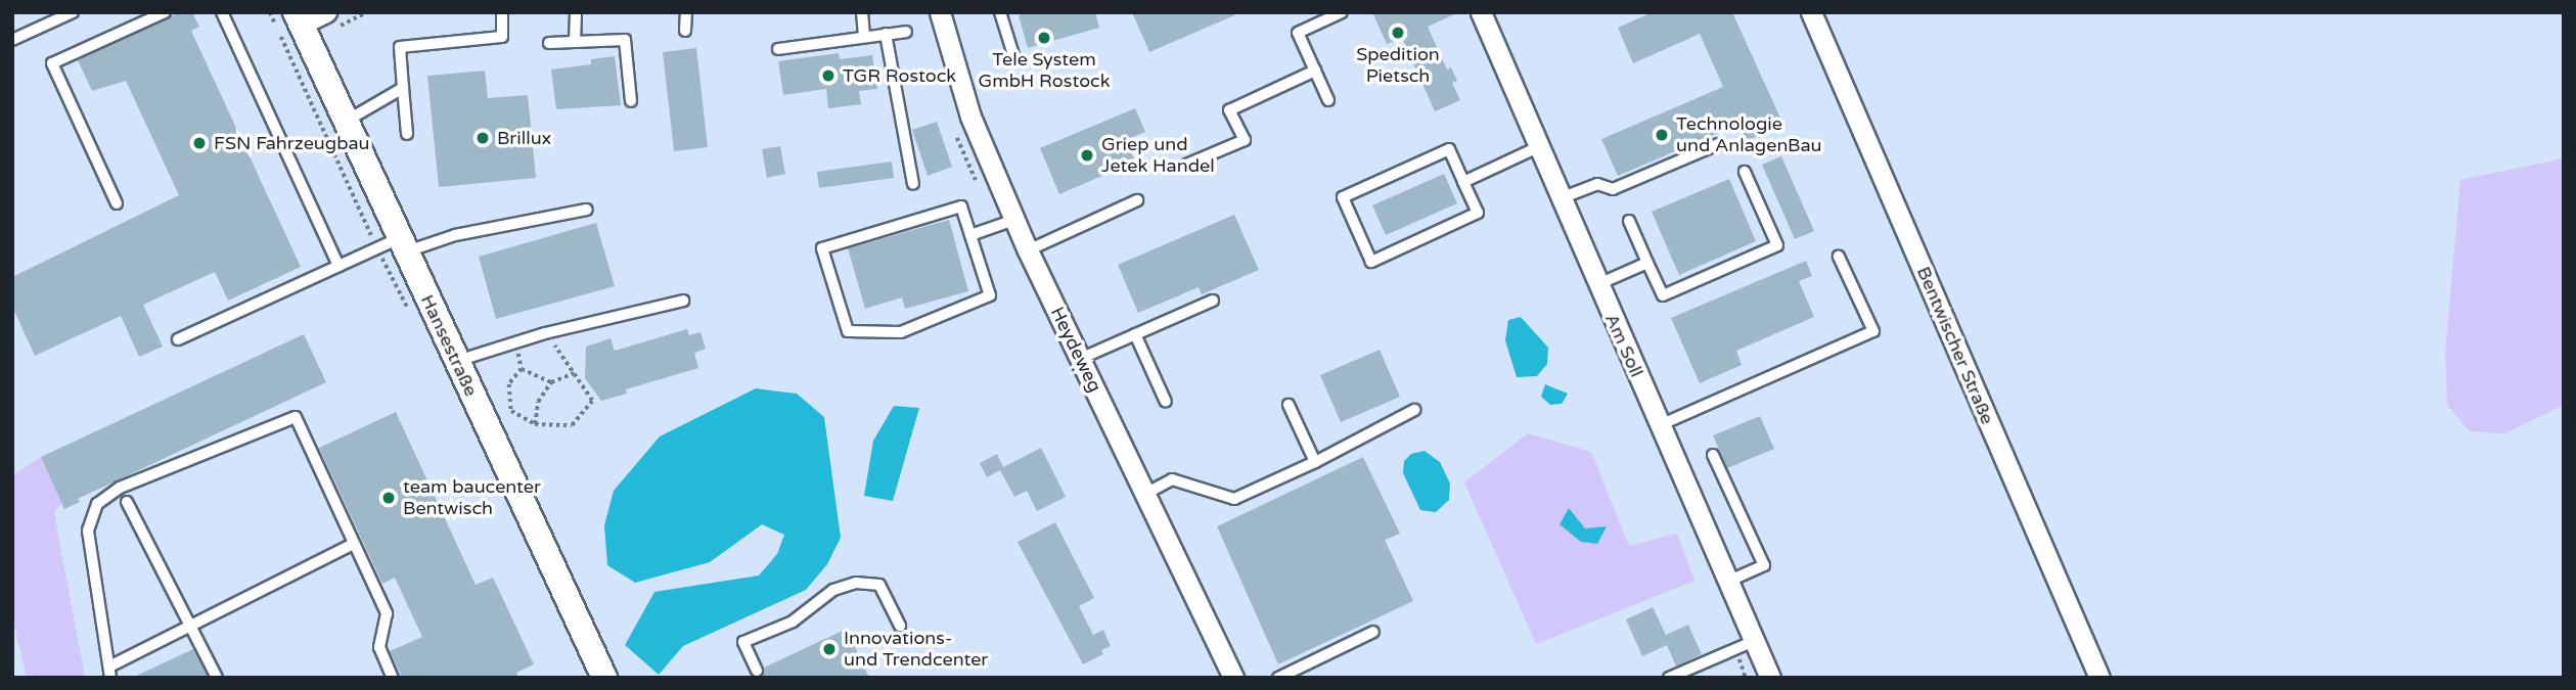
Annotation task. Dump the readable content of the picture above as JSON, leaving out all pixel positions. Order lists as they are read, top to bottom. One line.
{"streets":{"street":["Hansestraße","Am Soll","Bentwischer Straße","Heydeweg"]},"places":["Spedition Pietsch","Tele System GmbH Rostock","TGR Rostock","Technologie und AnlagenBau","Brillux","FSN Fahrzeugbau","Griep und Jetek Handel","team baucenter Bentwisch","Innovations- und Trendcenter"]}
